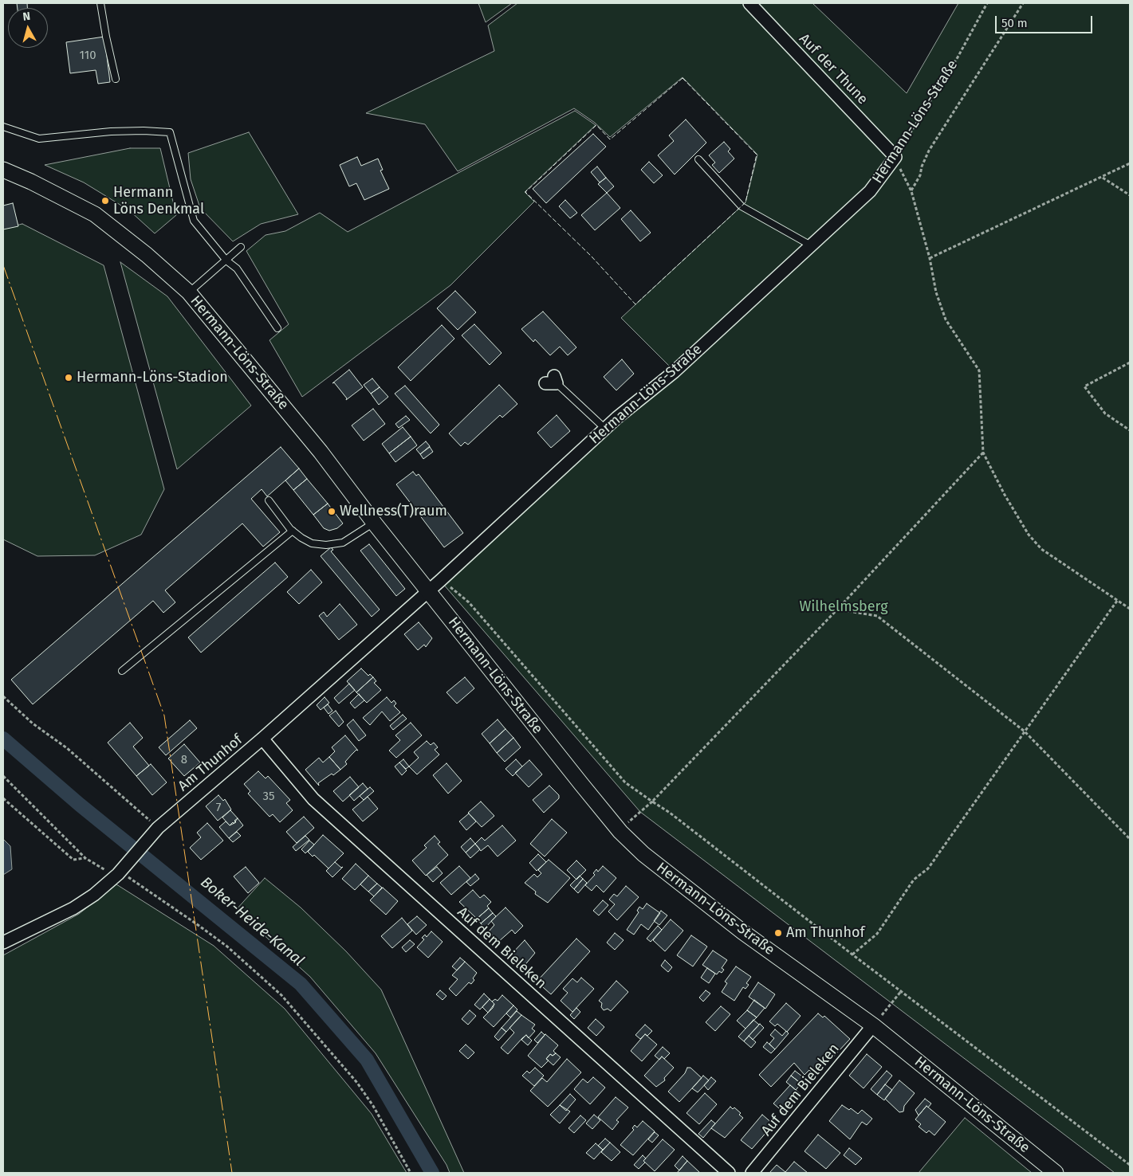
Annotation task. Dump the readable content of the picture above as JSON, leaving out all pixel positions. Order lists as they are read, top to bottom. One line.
{"streets":{"street":["Auf der Thune","Hermann-Löns-Straße","Am Thunhof","Auf dem Bieleken"]},"crossings":[["Auf der Thune","Hermann-Löns-Straße"],["Hermann-Löns-Straße","Am Thunhof"],["Hermann-Löns-Straße","Auf dem Bieleken"],["Am Thunhof","Auf dem Bieleken"]],"water":["Boker-Heide-Kanal"],"parks":["Wilhelmsberg"],"places":["Hermann Löns Denkmal","Hermann-Löns-Stadion","Wellness(T)raum","Am Thunhof"],"house_numbers":["110","8","35","7"],"scale_bar":"50 m","north":"top"}
